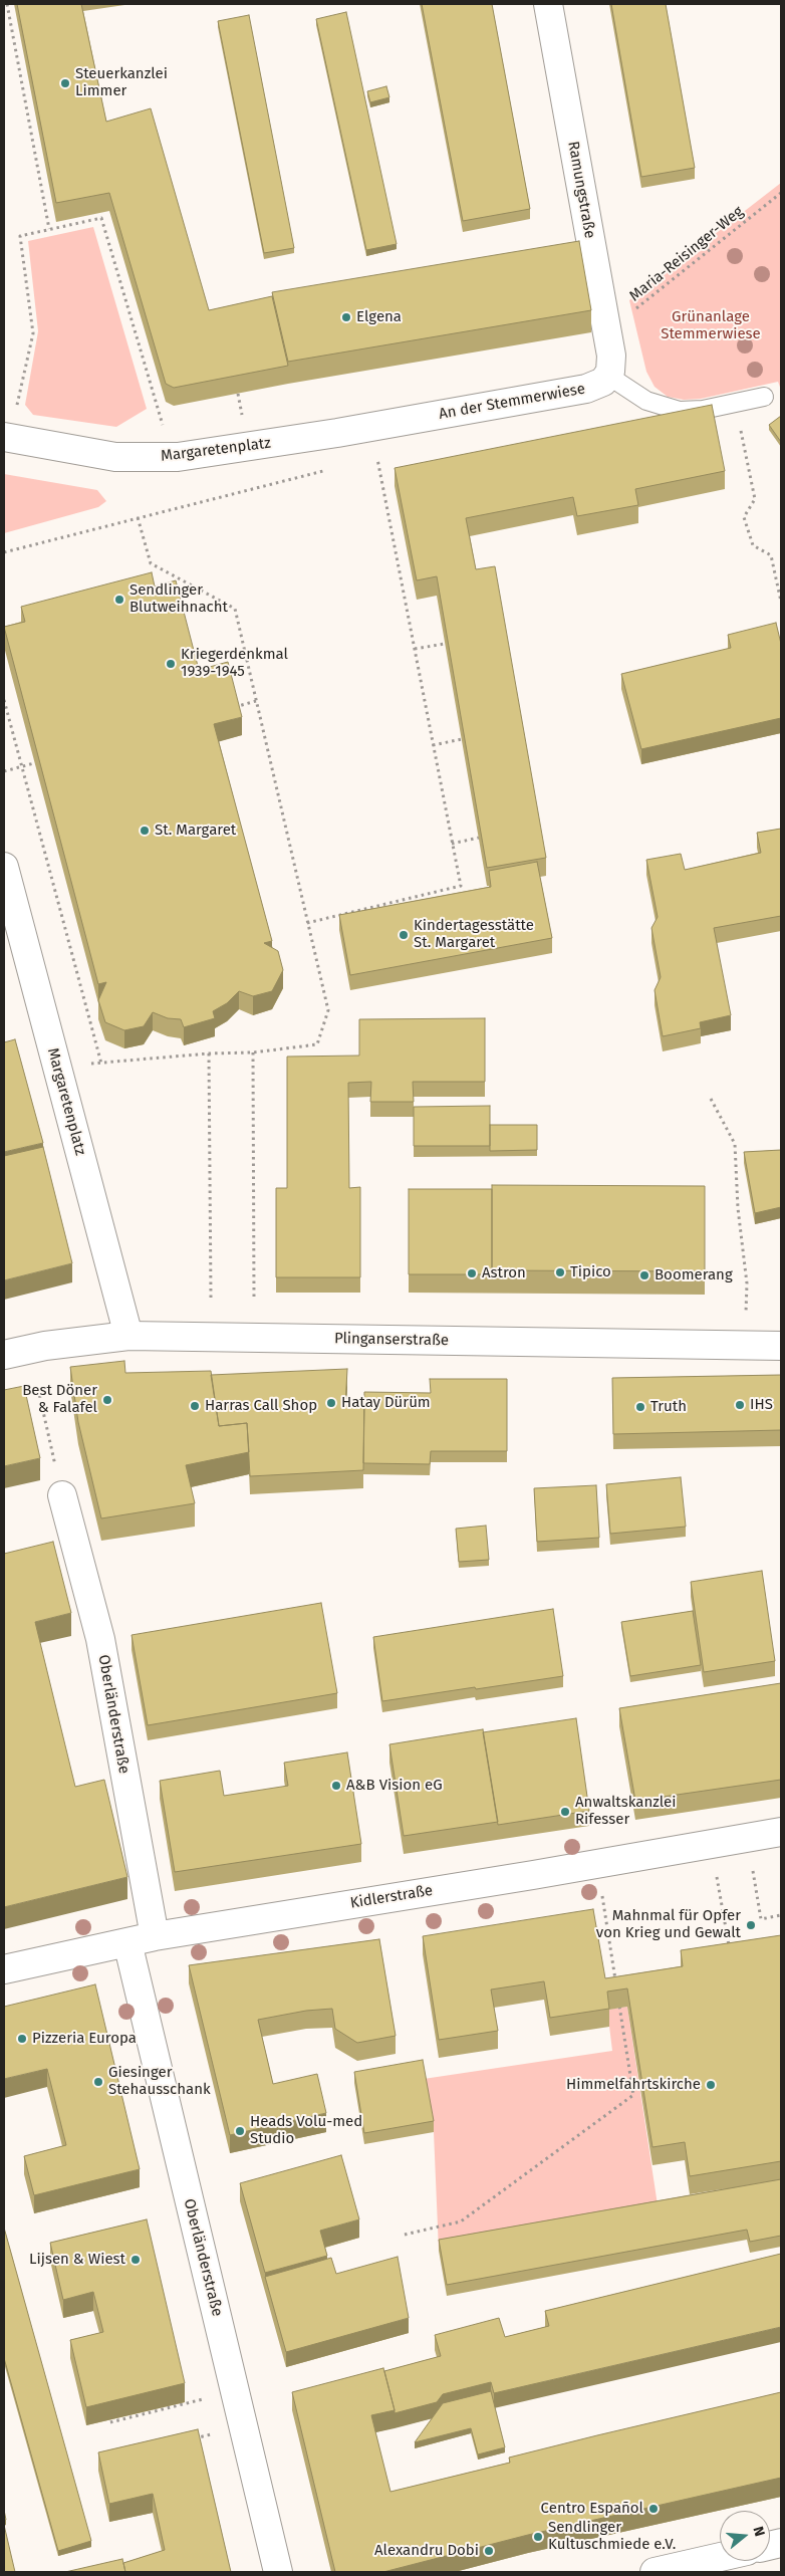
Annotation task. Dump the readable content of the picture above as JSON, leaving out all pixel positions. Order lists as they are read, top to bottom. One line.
{"streets":{"street":["Ramungstraße","An der Stemmerwiese","Margaretenplatz","Plinganserstraße","Oberländerstraße","Kidlerstraße"],"path":["Maria-Reisinger-Weg"]},"crossings":[["Ramungstraße","Maria-Reisinger-Weg"],["Ramungstraße","An der Stemmerwiese"],["An der Stemmerwiese","Margaretenplatz"],["Margaretenplatz","Plinganserstraße"],["Oberländerstraße","Kidlerstraße"]],"parks":["Grünanlage Stemmerwiese"],"places":["Steuerkanzlei Limmer","Elgena","Sendlinger Blutweihnacht","Kriegerdenkmal 1939-1945","St. Margaret","Kindertagesstätte St. Margaret","Tipico","Astron","Boomerang","Best Döner & Falafel","Hatay Dürüm","IHS","Harras Call Shop","Truth","A&B Vision eG","Anwaltskanzlei Rifesser","Mahnmal für Opfer von Krieg und Gewalt","Pizzeria Europa","Giesinger Stehausschank","Himmelfahrtskirche","Heads Volu-med Studio","Lijsen & Wiest","Centro Español","Sendlinger Kultuschmiede e.V.","Alexandru Dobi"],"north":"right"}
